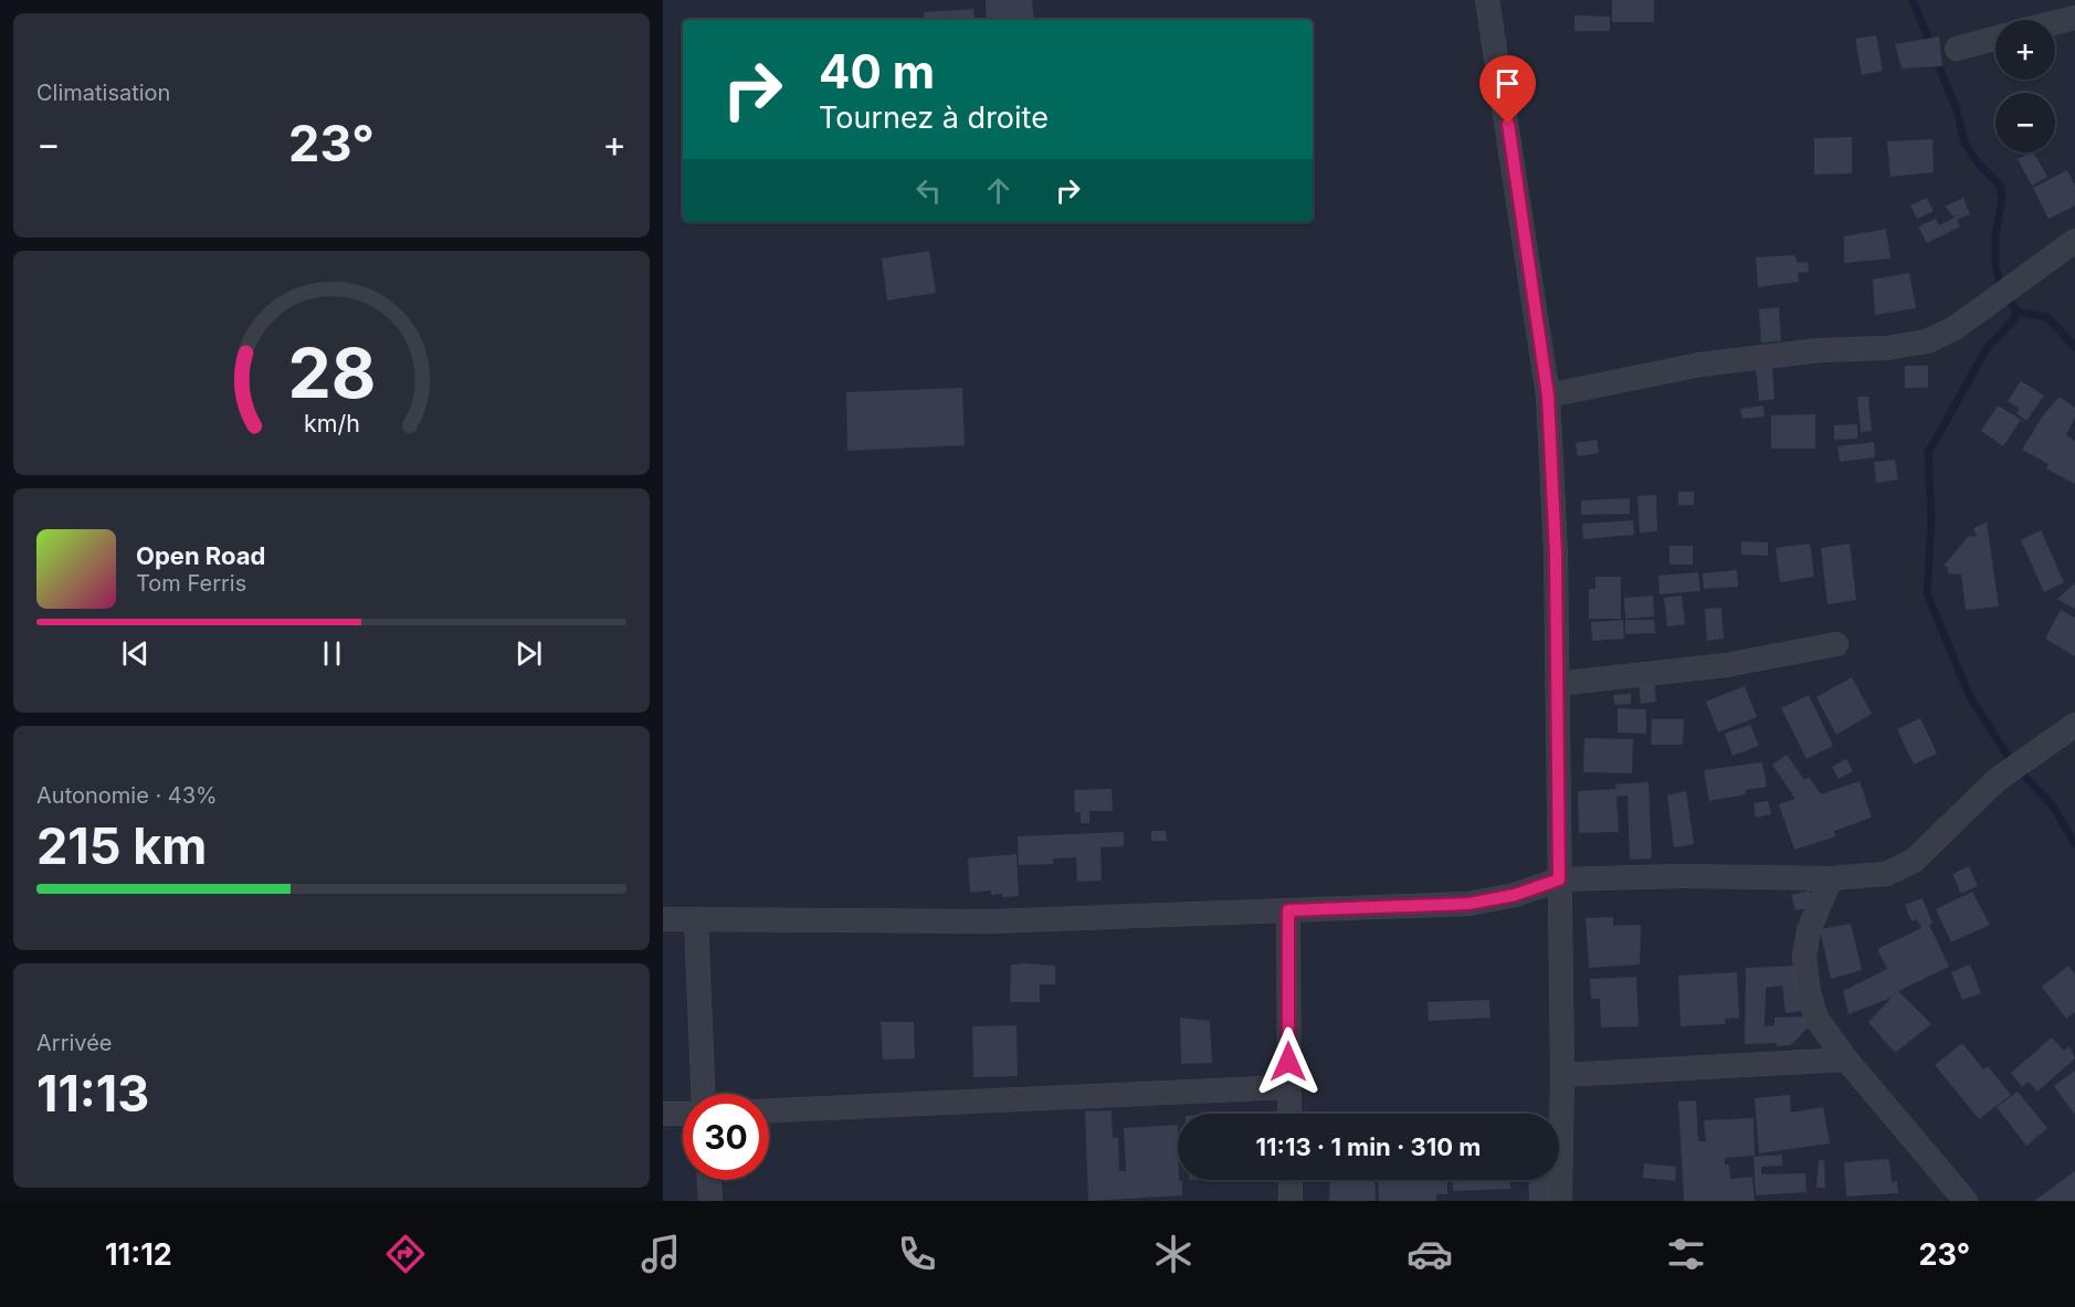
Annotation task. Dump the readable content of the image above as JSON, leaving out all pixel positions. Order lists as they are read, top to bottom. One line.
{"page":{"tile":["Climatisation",["Autonomie · 43%","215 km"],["Arrivée","11:13"]],"map_buttons":["+","−"],"turn":["40 m","Tournez à droite"],"heat":["−","23°","+"],"song":["Open Road","Tom Ferris"],"limit":"30","trip":"11:13 · 1 min · 310 m","tabs":["11:12","23°"],"gauge":["28","km/h"]}}
